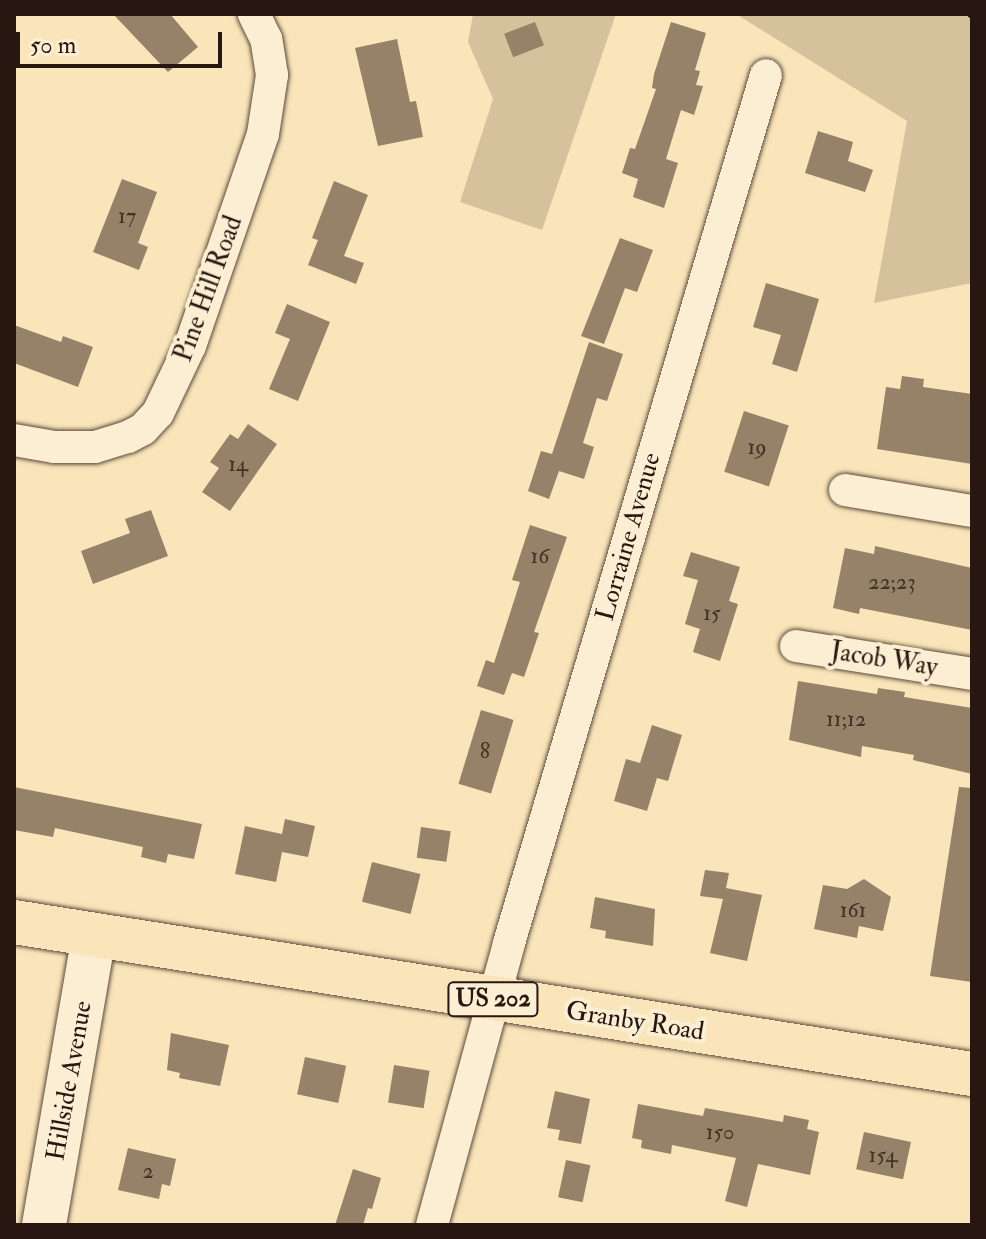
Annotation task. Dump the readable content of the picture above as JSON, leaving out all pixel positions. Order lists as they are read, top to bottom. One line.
{"streets":{"main road":["US 202","Granby Road"],"street":["Pine Hill Road","Lorraine Avenue","Jacob Way","Hillside Avenue"]},"crossings":[["Lorraine Avenue","Granby Road"],["Granby Road","Hillside Avenue"]],"house_numbers":["17","19","14","16","22;23","15","11;12","8","161","150","154","2"],"scale_bar":"50 m"}
